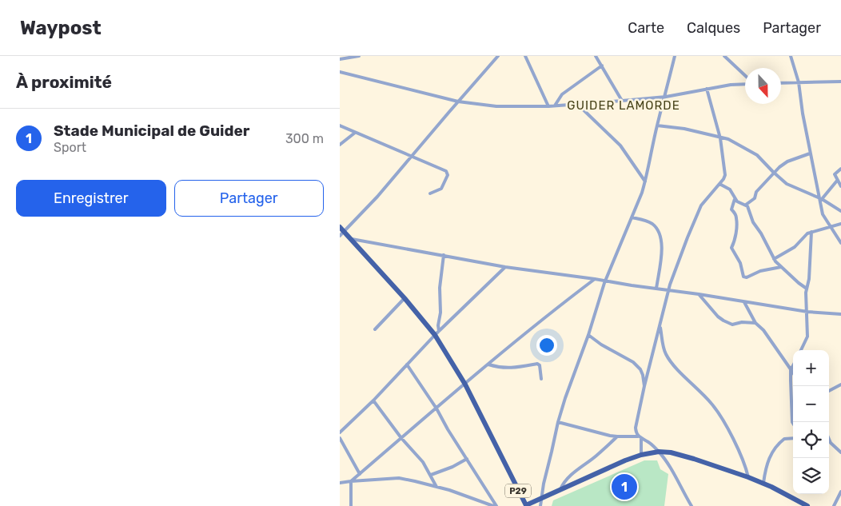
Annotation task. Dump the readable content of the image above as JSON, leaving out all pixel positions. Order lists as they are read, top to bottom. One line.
{"streets":{"main road":["P29"]},"districts":["GUIDER LAMORDE"],"north":"bottom","page":{"header":"Waypost","nav":["Carte","Calques","Partager"],"heading":"À proximité","list":[{"mark":"1","name":"Stade Municipal de Guider","note":"Sport","value":"300 m"}],"buttons":["Enregistrer","Partager"],"map_buttons":["+","−"],"pins":"1"}}
